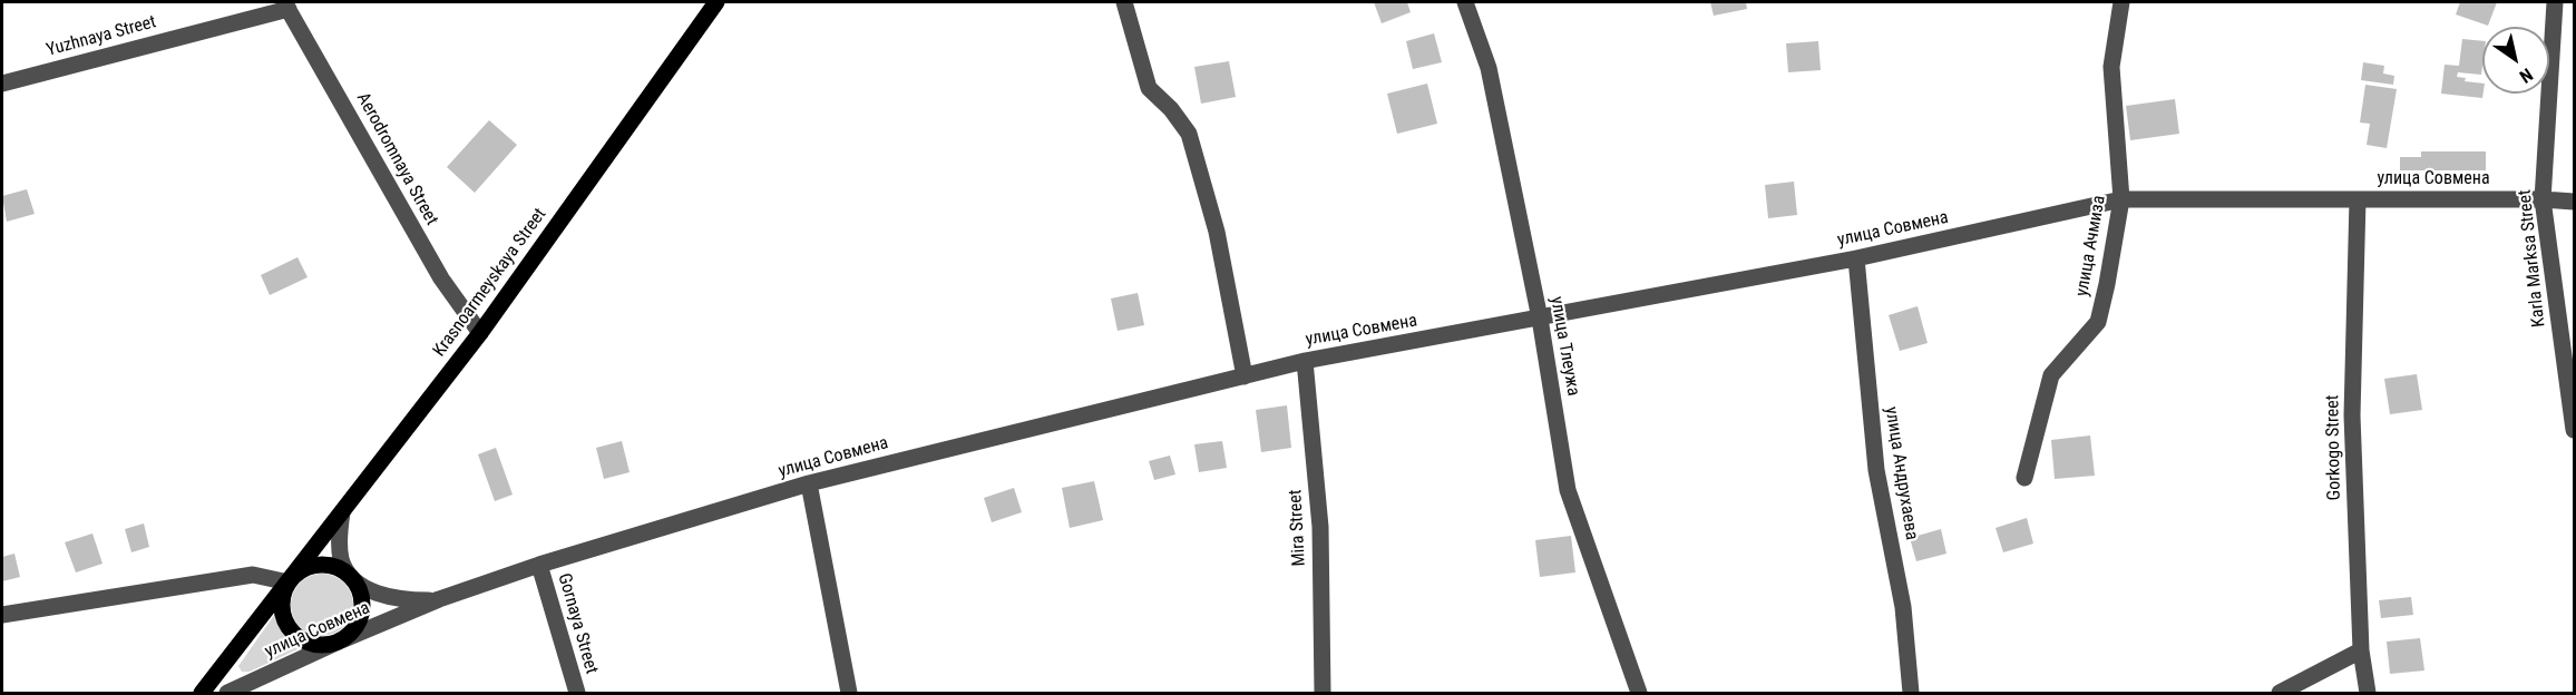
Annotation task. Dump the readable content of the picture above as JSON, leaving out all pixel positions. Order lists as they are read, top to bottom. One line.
{"streets":{"main road":["Krasnoarmeyskaya Street"],"street":["Yuzhnaya Street","Aerodromnaya Street","улица Совмена","улица Ачмиза","Karla Marksa Street","улица Тлеужа","Gorkogo Street","улица Андрухаева","Mira Street","Gornaya Street"]},"crossings":[["Yuzhnaya Street","Aerodromnaya Street"],["Aerodromnaya Street","Krasnoarmeyskaya Street"],["улица Совмена","улица Ачмиза"],["улица Совмена","Karla Marksa Street"],["улица Совмена","Krasnoarmeyskaya Street"],["улица Совмена","улица Тлеужа"],["улица Совмена","Gorkogo Street"],["улица Совмена","улица Андрухаева"],["улица Совмена","Mira Street"],["улица Совмена","Gornaya Street"]],"north":"bottom right"}
